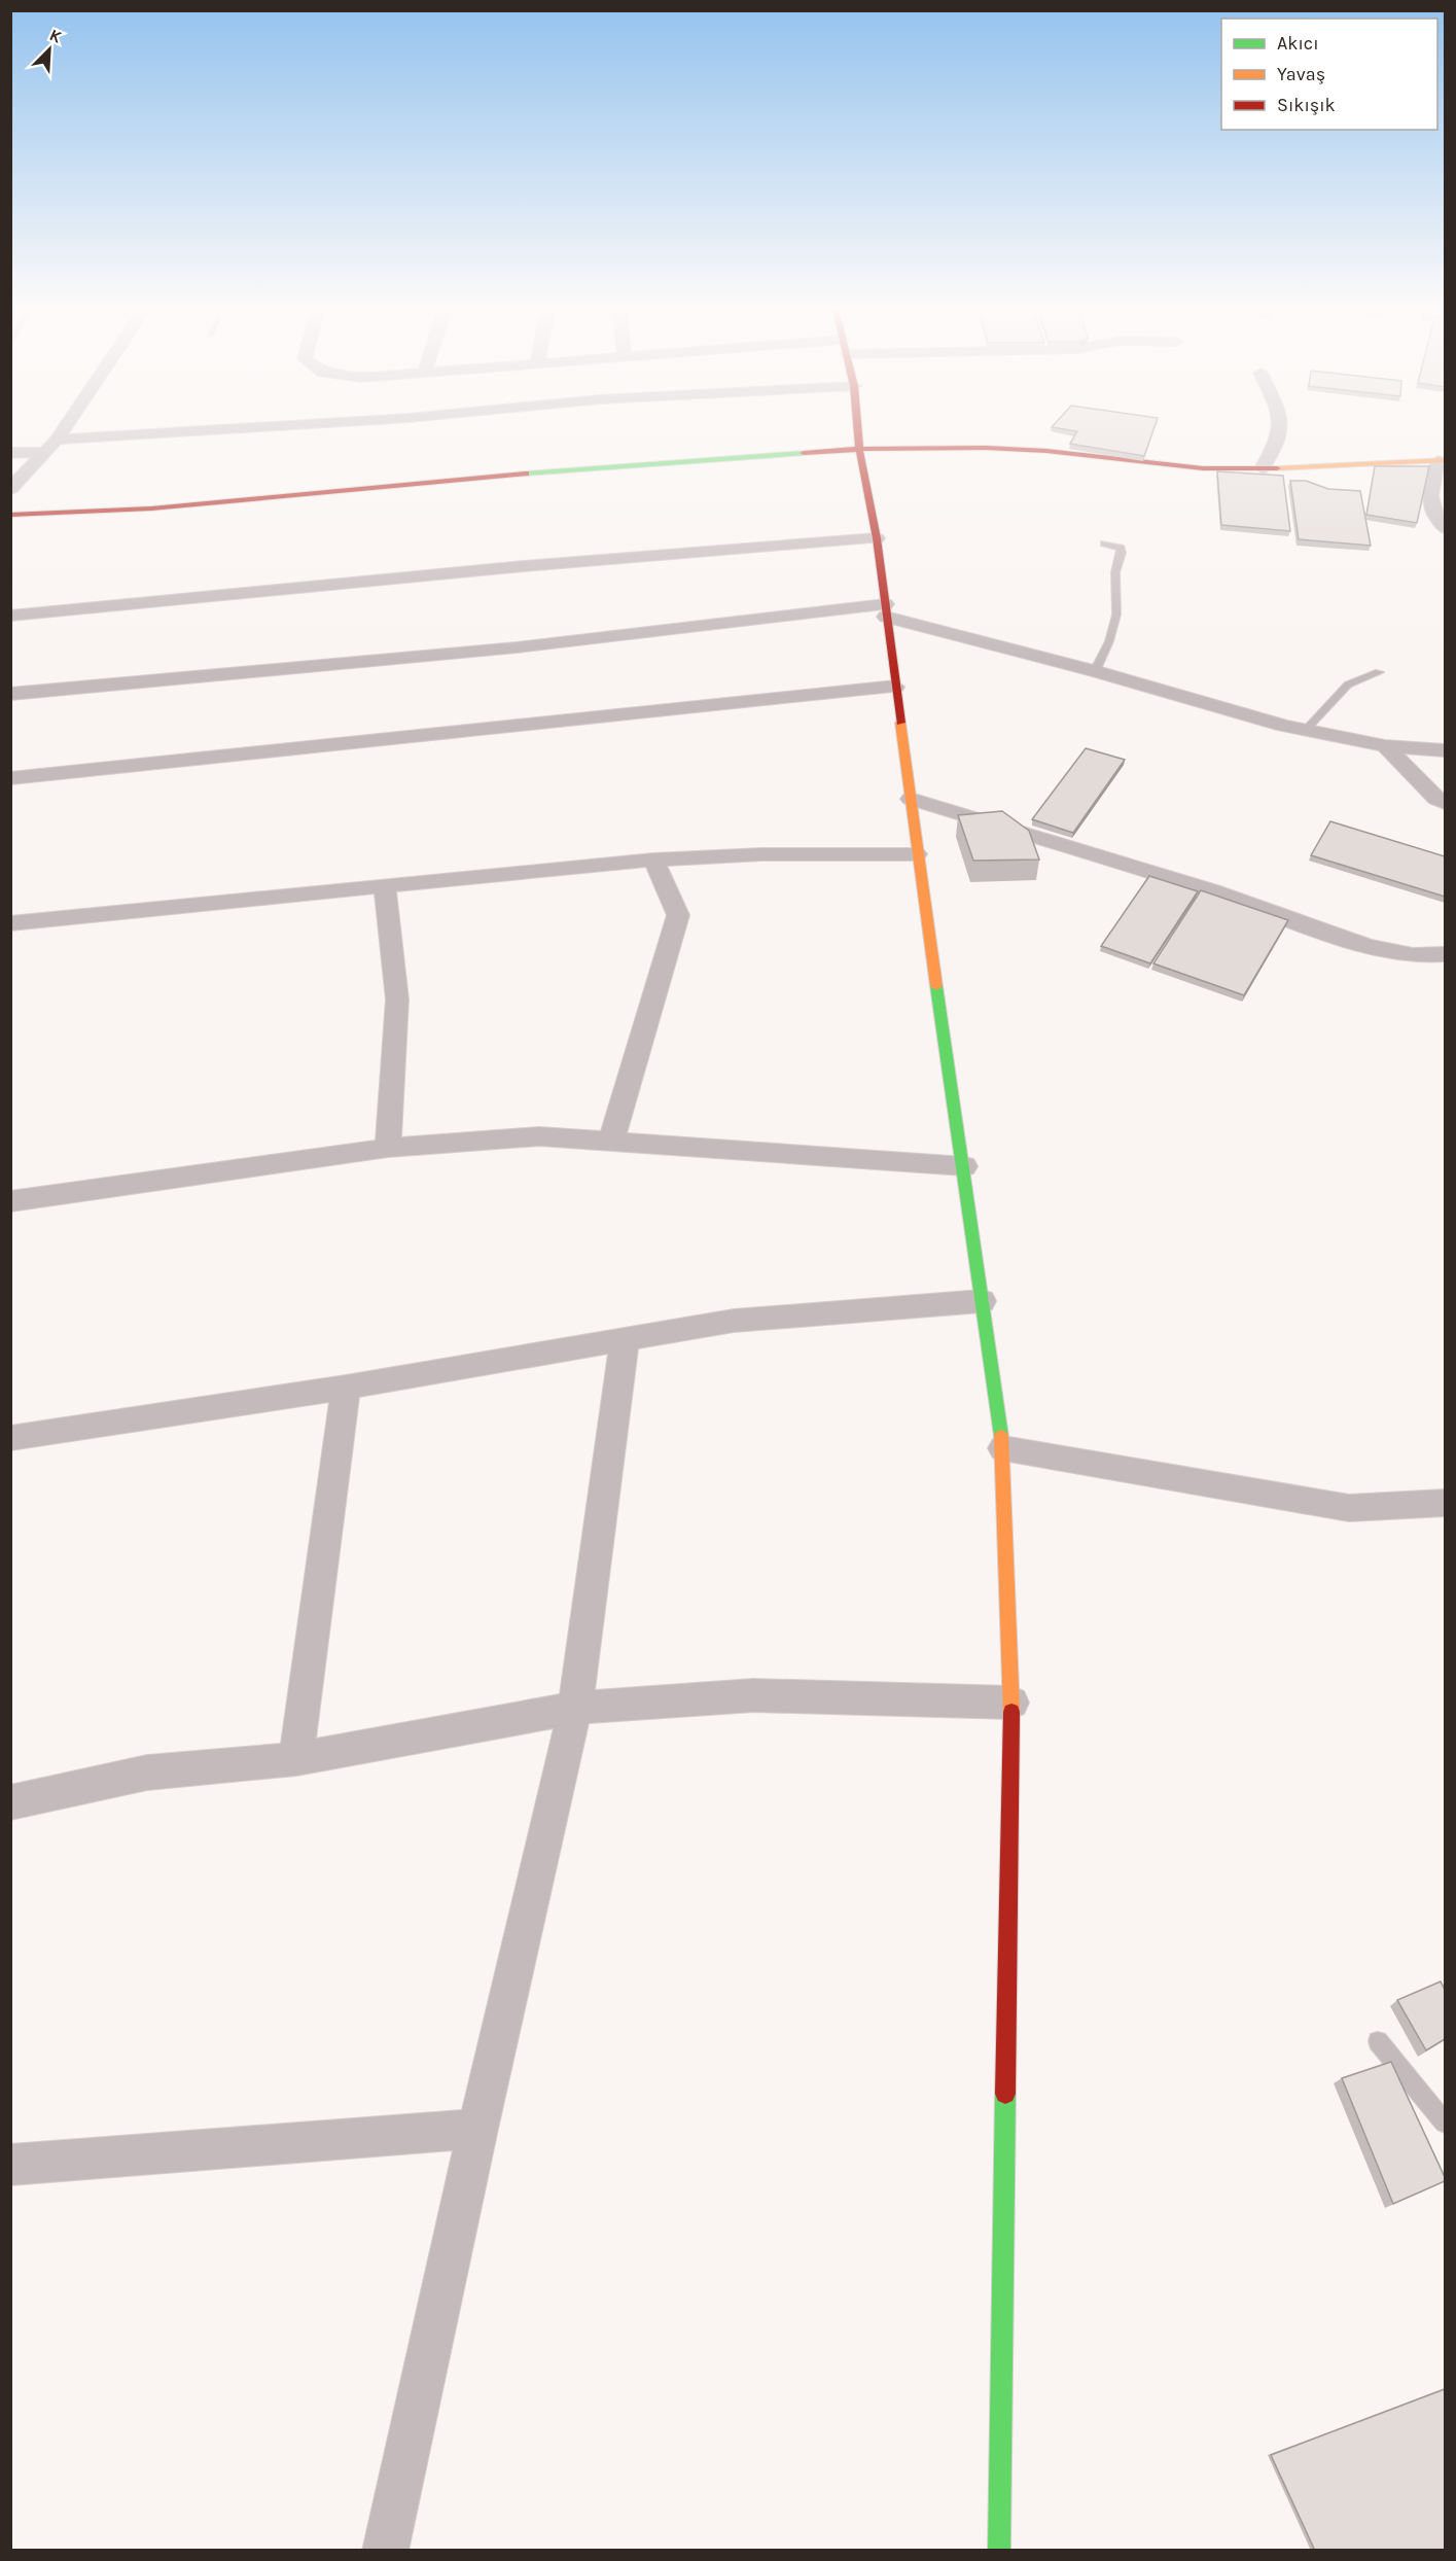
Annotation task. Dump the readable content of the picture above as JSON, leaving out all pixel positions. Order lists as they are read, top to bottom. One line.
{"legend":["Akıcı","Yavaş","Sıkışık"],"north":"top right"}
